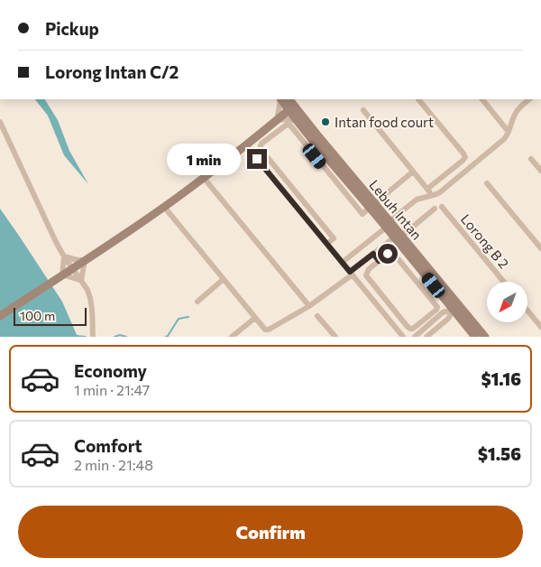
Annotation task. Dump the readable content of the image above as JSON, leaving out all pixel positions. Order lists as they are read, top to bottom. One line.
{"streets":{"main road":["Lebuh Intan"],"street":["Lorong B 2"]},"places":["Intan food court"],"scale_bar":"100 m","north":"bottom left","page":{"banner":["Pickup","Lorong Intan C/2"],"bubble":"1 min","scale":"100 m","list":[{"name":"Economy","note":"1 min · 21:47","value":"$1.16"},{"name":"Comfort","note":"2 min · 21:48","value":"$1.56"}],"buttons":"Confirm"}}
